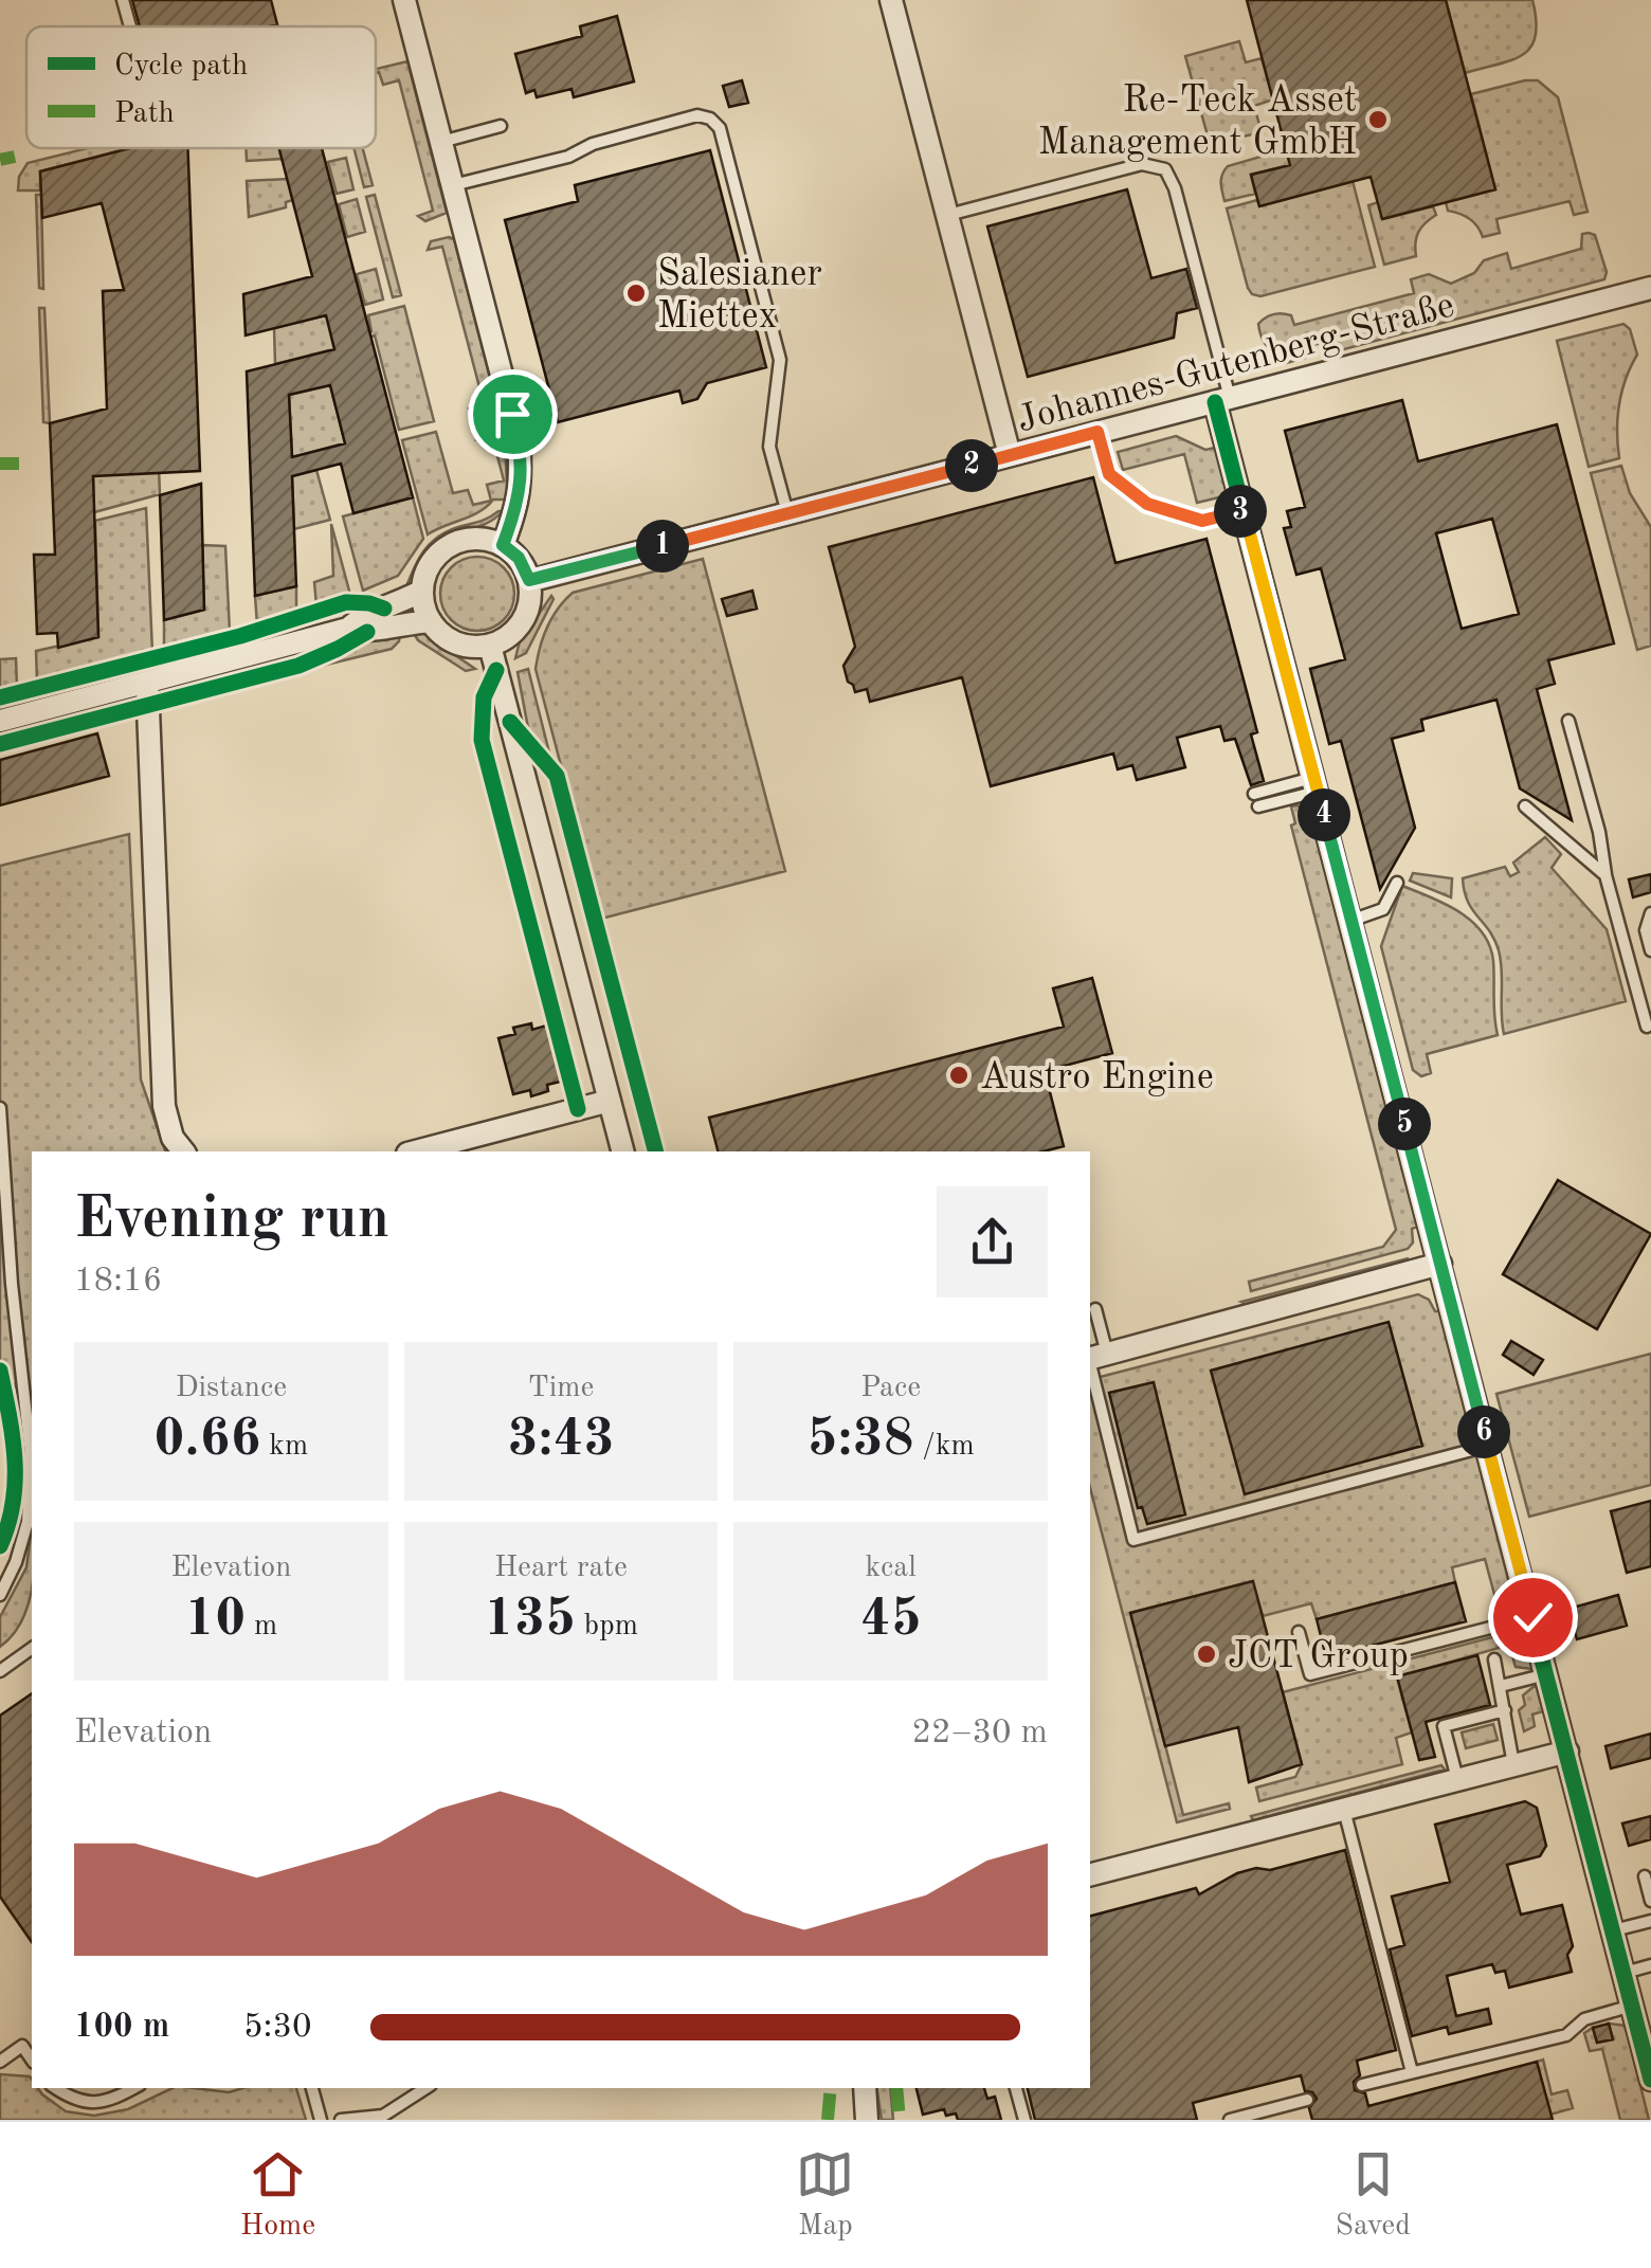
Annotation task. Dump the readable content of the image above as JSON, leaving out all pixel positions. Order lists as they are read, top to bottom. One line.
{"streets":{"street":["Johannes-Gutenberg-Straße"]},"places":["Re-Teck Asset Management GmbH","Salesianer Miettex","Austro Engine","JCT Group"],"legend":["Cycle path","Path"],"page":{"pins":["2","3","1","4","5","6"],"heading":["Evening run","18:16"],"stats":[["Distance","0.66 km"],["Time","3:43"],["Pace","5:38 /km"],["Elevation","10 m"],["Heart rate","135 bpm"],["kcal","45"]],"chart":["Elevation","22–30 m"],"list":[{"name":"100 m","note":"5:30"}],"tabs":["Home","Map","Saved"]}}
